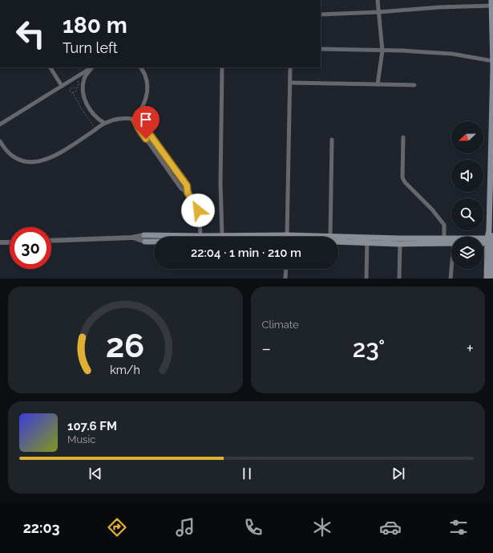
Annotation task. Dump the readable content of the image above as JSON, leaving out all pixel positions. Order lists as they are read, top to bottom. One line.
{"north":"left","page":{"turn":["180 m","Turn left"],"limit":"30","trip":"22:04 · 1 min · 210 m","tile":"Climate","heat":["−","23°","+"],"song":["107.6 FM","Music"],"tabs":"22:03","gauge":["26","km/h"]}}
